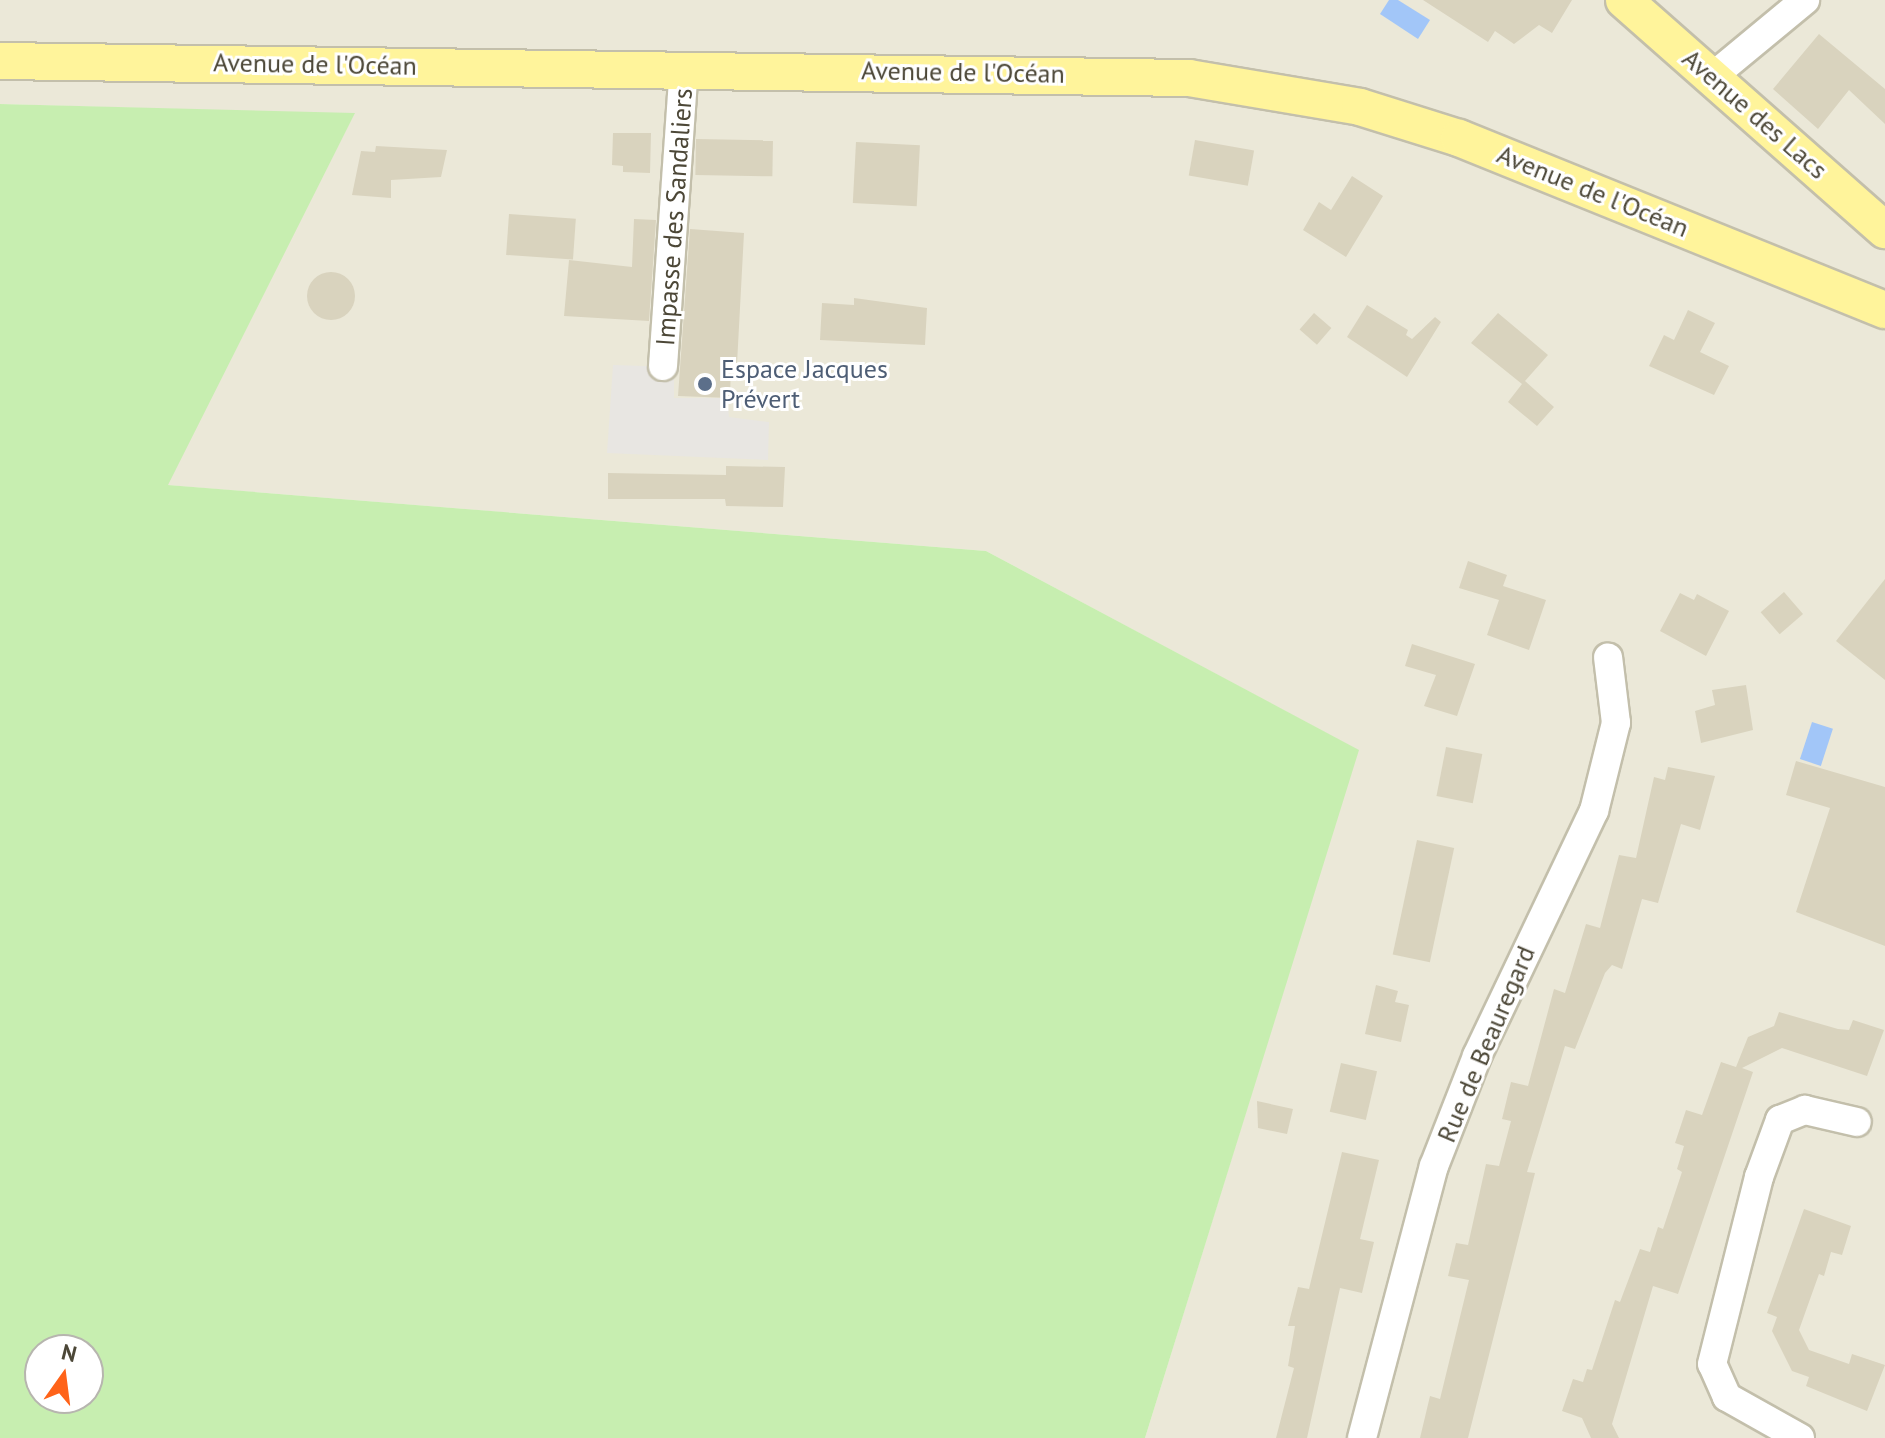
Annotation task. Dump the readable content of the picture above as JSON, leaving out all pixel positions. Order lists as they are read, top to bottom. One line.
{"streets":{"main road":["Avenue de l'Océan","Avenue des Lacs"],"street":["Impasse des Sandaliers","Rue de Beauregard"]},"crossings":[["Avenue de l'Océan","Impasse des Sandaliers"]],"places":["Espace Jacques Prévert"],"north":"top"}
